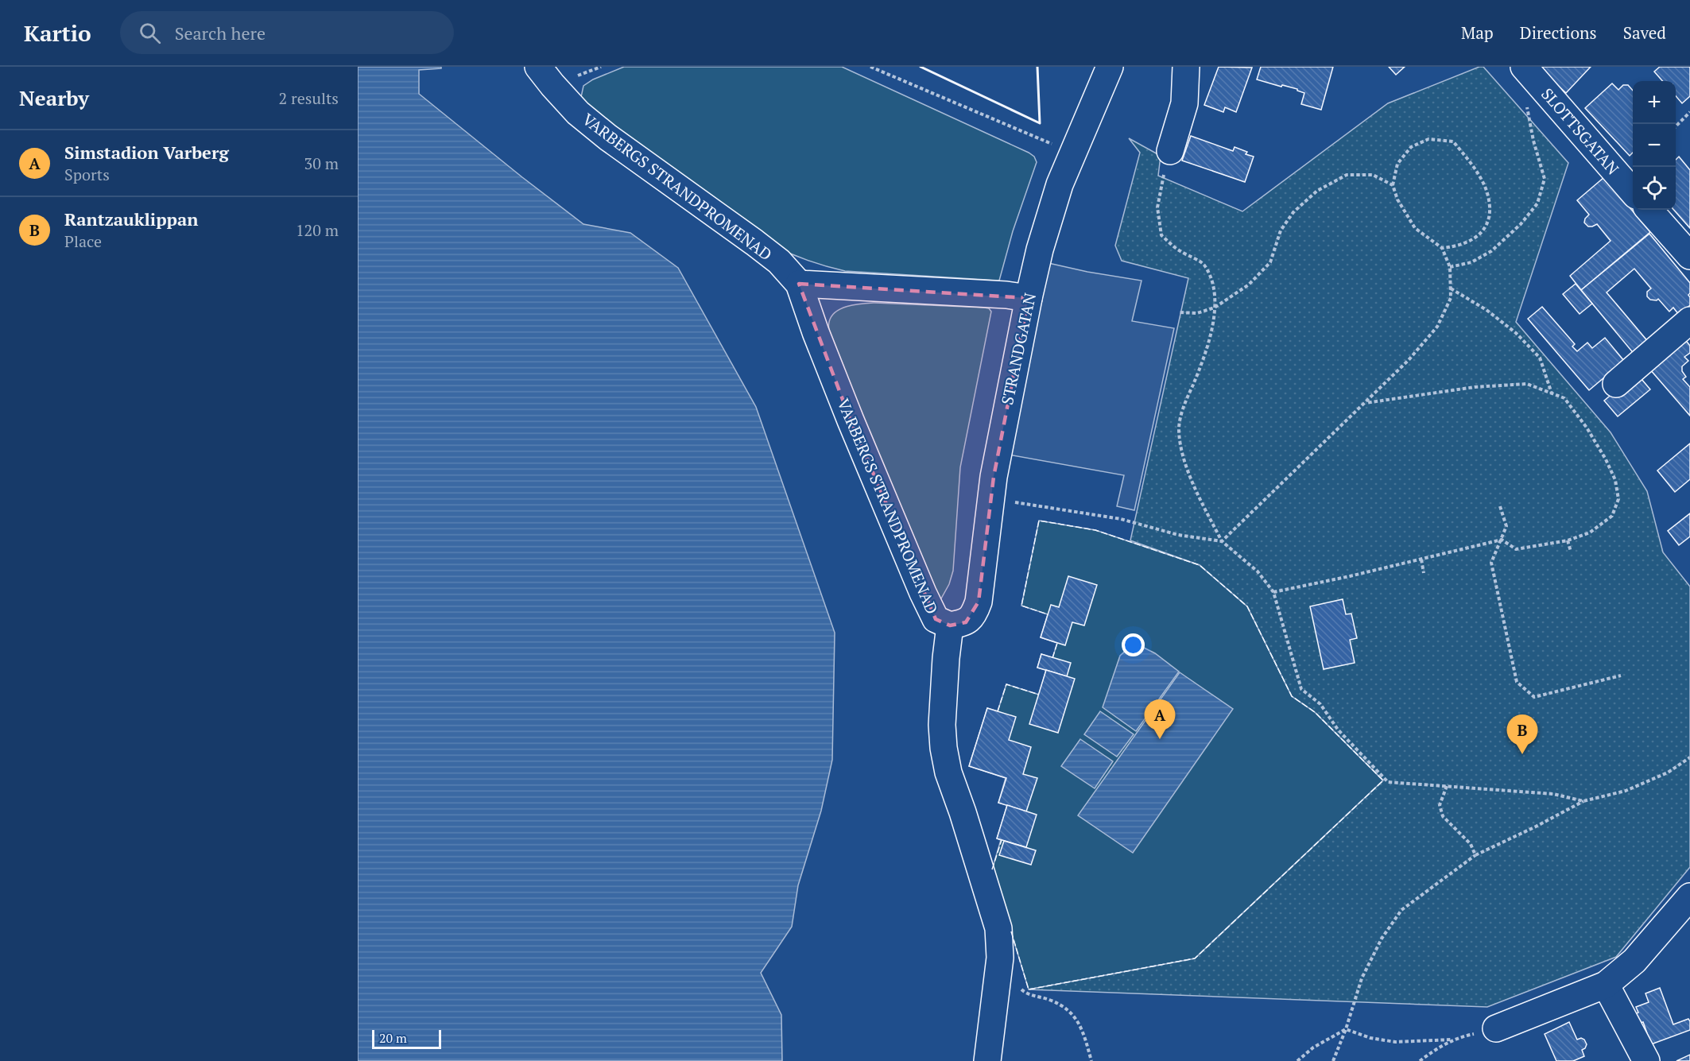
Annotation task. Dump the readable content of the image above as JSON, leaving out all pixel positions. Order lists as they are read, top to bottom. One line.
{"streets":{"street":["SLOTTSGATAN","VARBERGS STRANDPROMENAD","STRANDGATAN"]},"crossings":[["VARBERGS STRANDPROMENAD","STRANDGATAN"]],"scale_bar":"20 m","page":{"header":"Kartio","search":"Search here","nav":["Map","Directions","Saved"],"heading":["Nearby","2 results"],"map_buttons":["+","−"],"list":[{"mark":"A","name":"Simstadion Varberg","note":"Sports","value":"30 m"},{"mark":"B","name":"Rantzauklippan","note":"Place","value":"120 m"}],"pins":["A","B"],"scale":"20 m"}}
